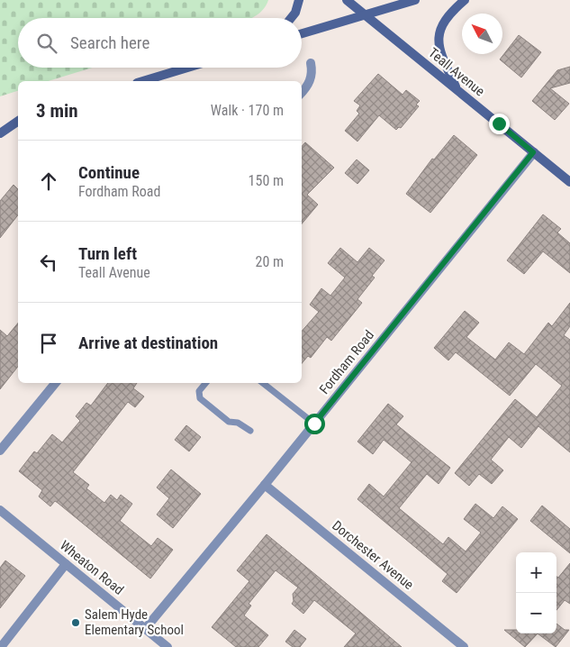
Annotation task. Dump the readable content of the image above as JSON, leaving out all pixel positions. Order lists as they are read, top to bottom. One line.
{"streets":{"street":["Teall Avenue","Fordham Road","Dorchester Avenue","Wheaton Road"]},"crossings":[["Teall Avenue","Fordham Road"],["Fordham Road","Dorchester Avenue"],["Fordham Road","Wheaton Road"]],"places":["Salem Hyde Elementary School"],"north":"top left","page":{"search":"Search here","heading":["3 min","Walk · 170 m"],"list":[["Continue","Fordham Road","150 m"],["Turn left","Teall Avenue","20 m"],"Arrive at destination"],"map_buttons":["+","−"]}}
